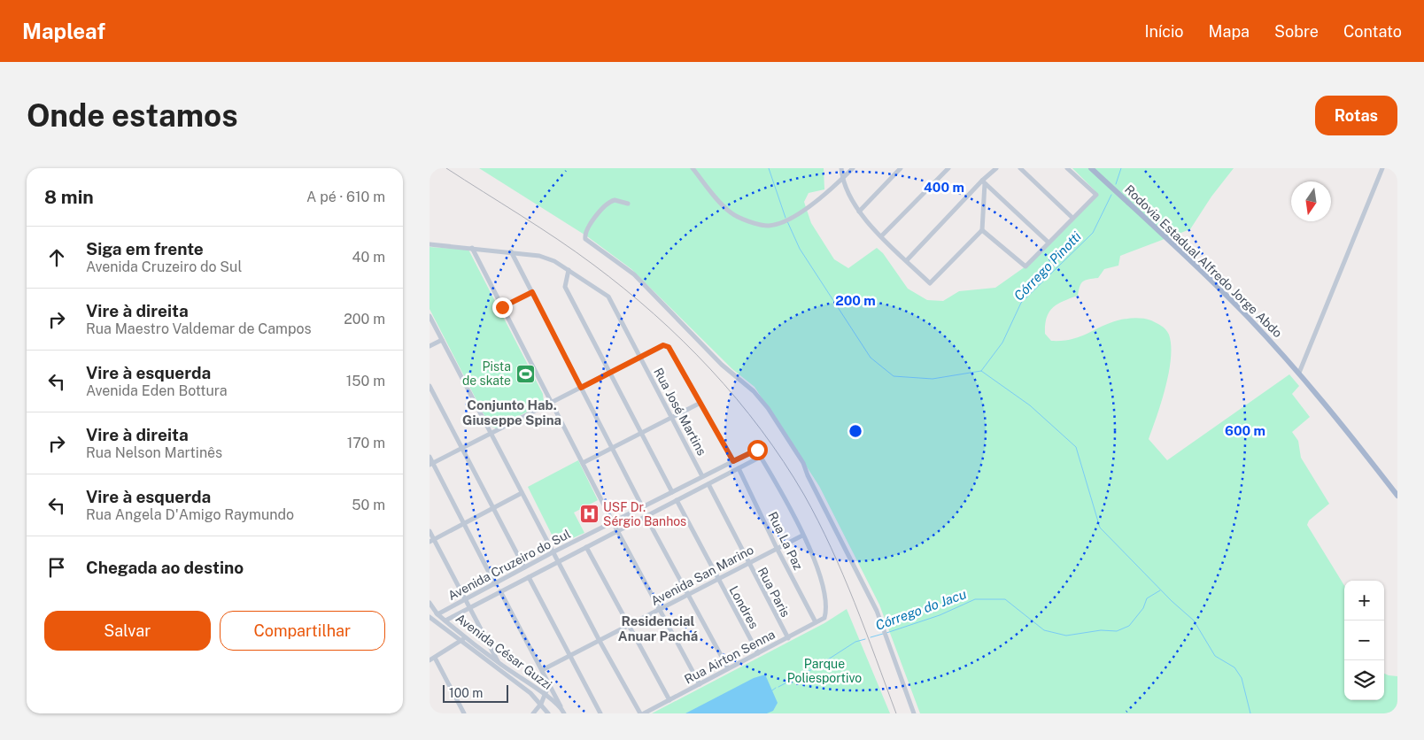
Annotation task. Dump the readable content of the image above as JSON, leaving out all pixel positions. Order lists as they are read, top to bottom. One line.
{"streets":{"main road":["Rodovia Estadual Alfredo Jorge Abdo"],"street":["Rua José Martins","Rua La Paz","Avenida Cruzeiro do Sul","Avenida San Marino","Rua Paris","Londres","Avenida César Guzzi","Rua Airton Senna"]},"crossings":[["Rua José Martins","Avenida Cruzeiro do Sul"],["Rua La Paz","Avenida Cruzeiro do Sul"],["Rua La Paz","Avenida San Marino"],["Rua La Paz","Rua Airton Senna"],["Avenida Cruzeiro do Sul","Rua Paris"],["Avenida Cruzeiro do Sul","Londres"],["Avenida Cruzeiro do Sul","Avenida César Guzzi"],["Avenida San Marino","Rua Paris"],["Avenida San Marino","Londres"],["Avenida San Marino","Rua Airton Senna"],["Rua Paris","Rua Airton Senna"],["Londres","Rua Airton Senna"]],"districts":["Conjunto Hab. Giuseppe Spina","Residencial Anuar Pachá"],"water":["Córrego Pinotti","Córrego do Jacu"],"parks":["Parque Poliesportivo"],"places":{"sports":["Pista de skate"],"hospital":["USF Dr. Sérgio Banhos"]},"scale_bar":"100 m","north":"bottom","page":{"header":"Mapleaf","nav":["Início","Mapa","Sobre","Contato"],"buttons":["Rotas",["Salvar","Compartilhar"]],"title":"Onde estamos","heading":["8 min","A pé · 610 m"],"list":[["Siga em frente","Avenida Cruzeiro do Sul","40 m"],["Vire à direita","Rua Maestro Valdemar de Campos","200 m"],["Vire à esquerda","Avenida Eden Bottura","150 m"],["Vire à direita","Rua Nelson Martinês","170 m"],["Vire à esquerda","Rua Angela D'Amigo Raymundo","50 m"],"Chegada ao destino"],"map_buttons":["+","−"],"scale":"100 m"},"rings":["400 m","200 m","600 m"]}
